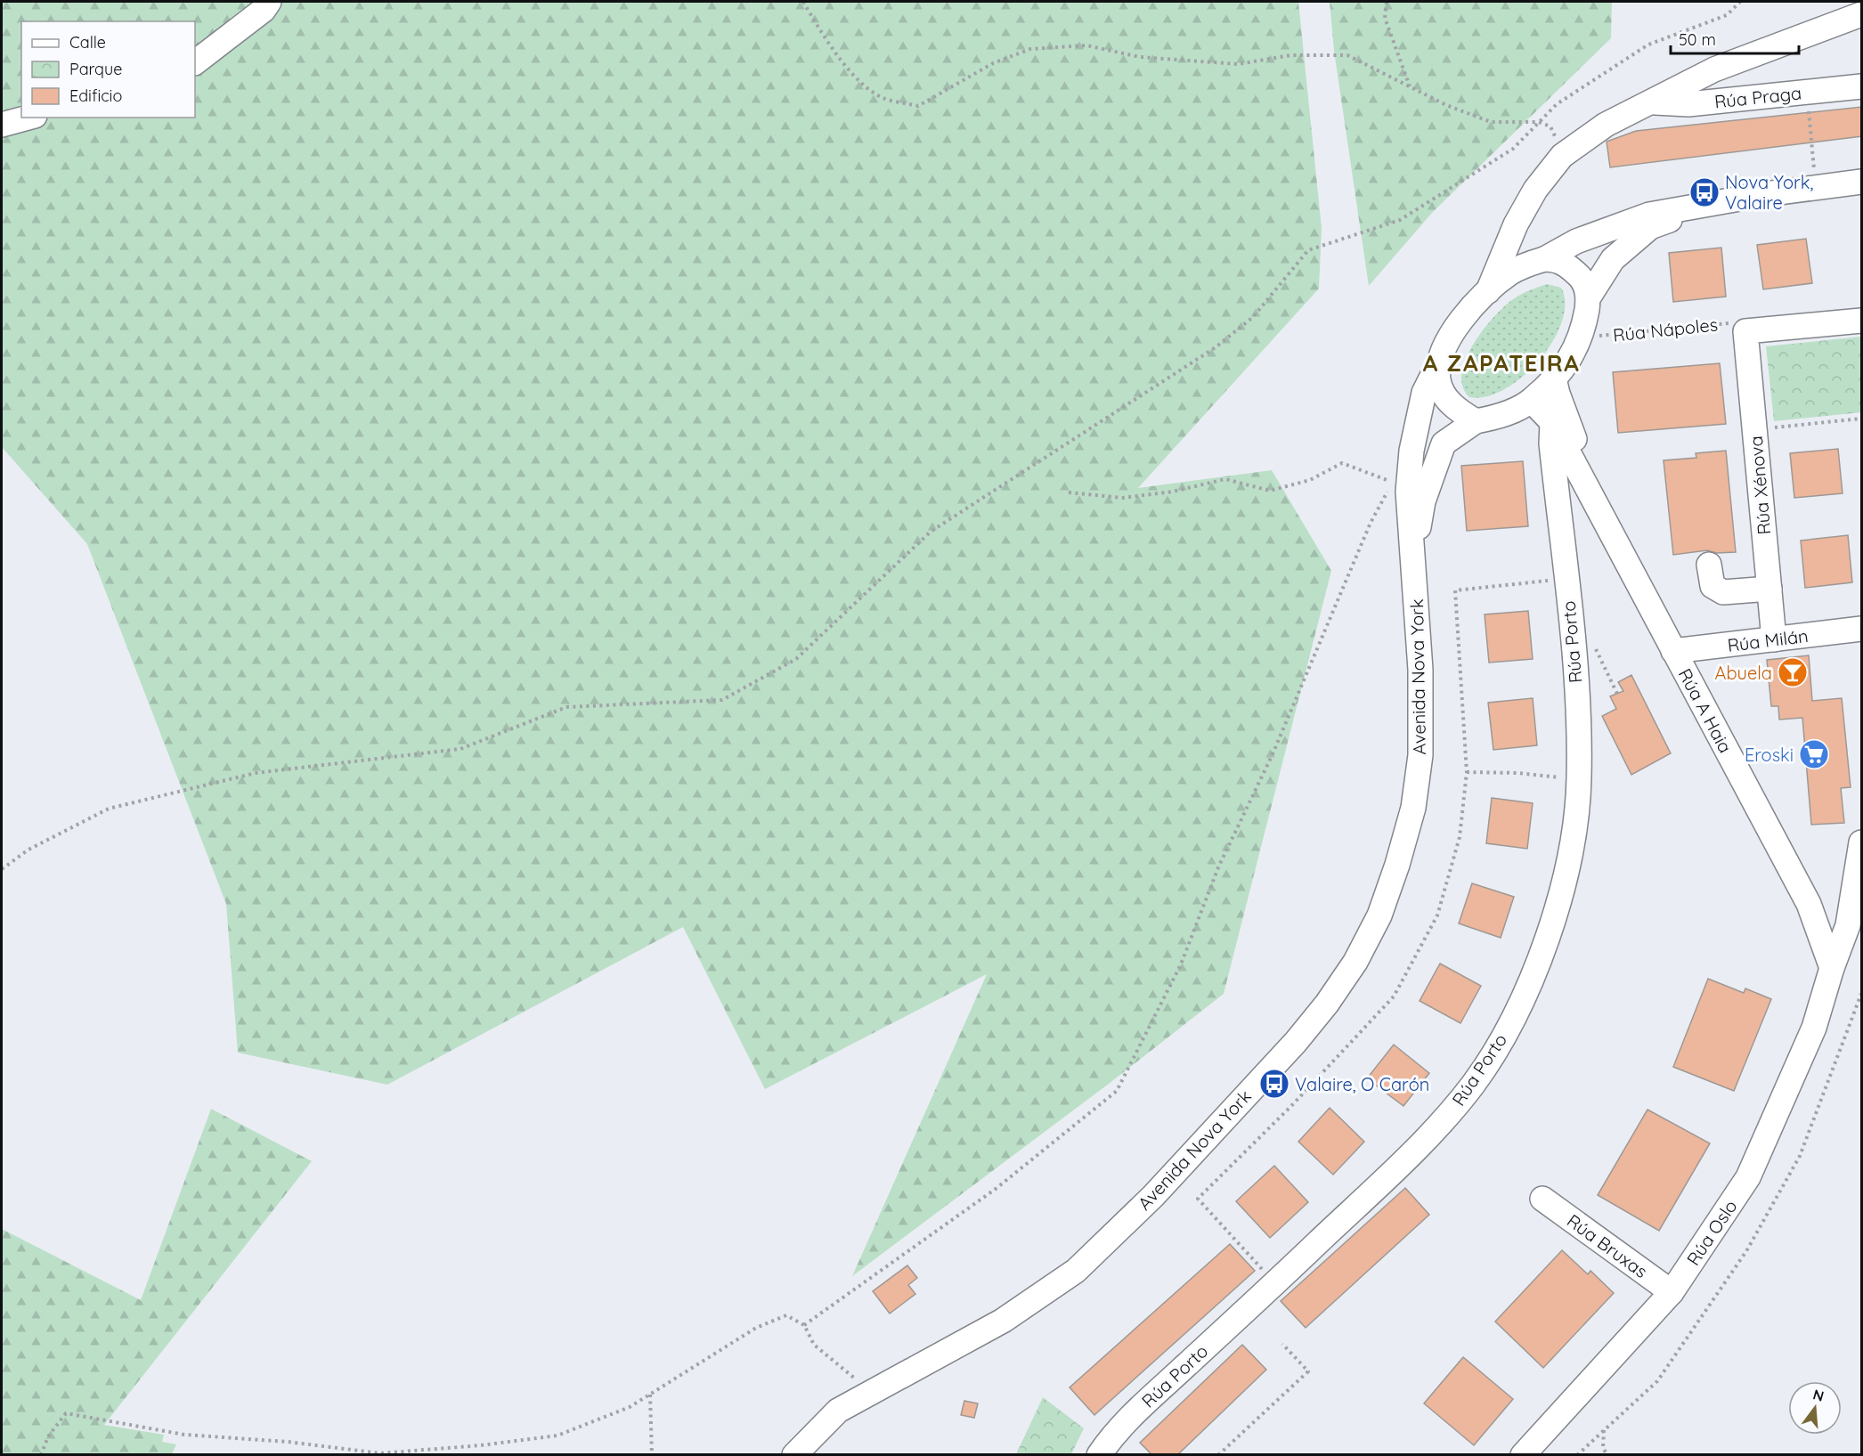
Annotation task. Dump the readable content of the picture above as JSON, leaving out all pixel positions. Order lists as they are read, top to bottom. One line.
{"streets":{"street":["Rúa Praga","Rúa Xénova","Rúa Milán","Rúa Porto","Avenida Nova York","Rúa A Haia","Rúa Oslo","Rúa Bruxas"],"path":["Rúa Nápoles"]},"crossings":[["Rúa Nápoles","Rúa Xénova"],["Rúa Xénova","Rúa Milán"],["Rúa Milán","Rúa A Haia"],["Rúa Porto","Rúa A Haia"],["Avenida Nova York","Rúa A Haia"],["Rúa A Haia","Rúa Oslo"],["Rúa Oslo","Rúa Bruxas"]],"districts":["A ZAPATEIRA"],"places":{"bus stop":["Nova York, Valaire","Valaire, O Carón"],"bar":["Abuela"],"supermarket":["Eroski"]},"legend":["Calle","Parque","Edificio"],"scale_bar":"50 m","north":"top"}
